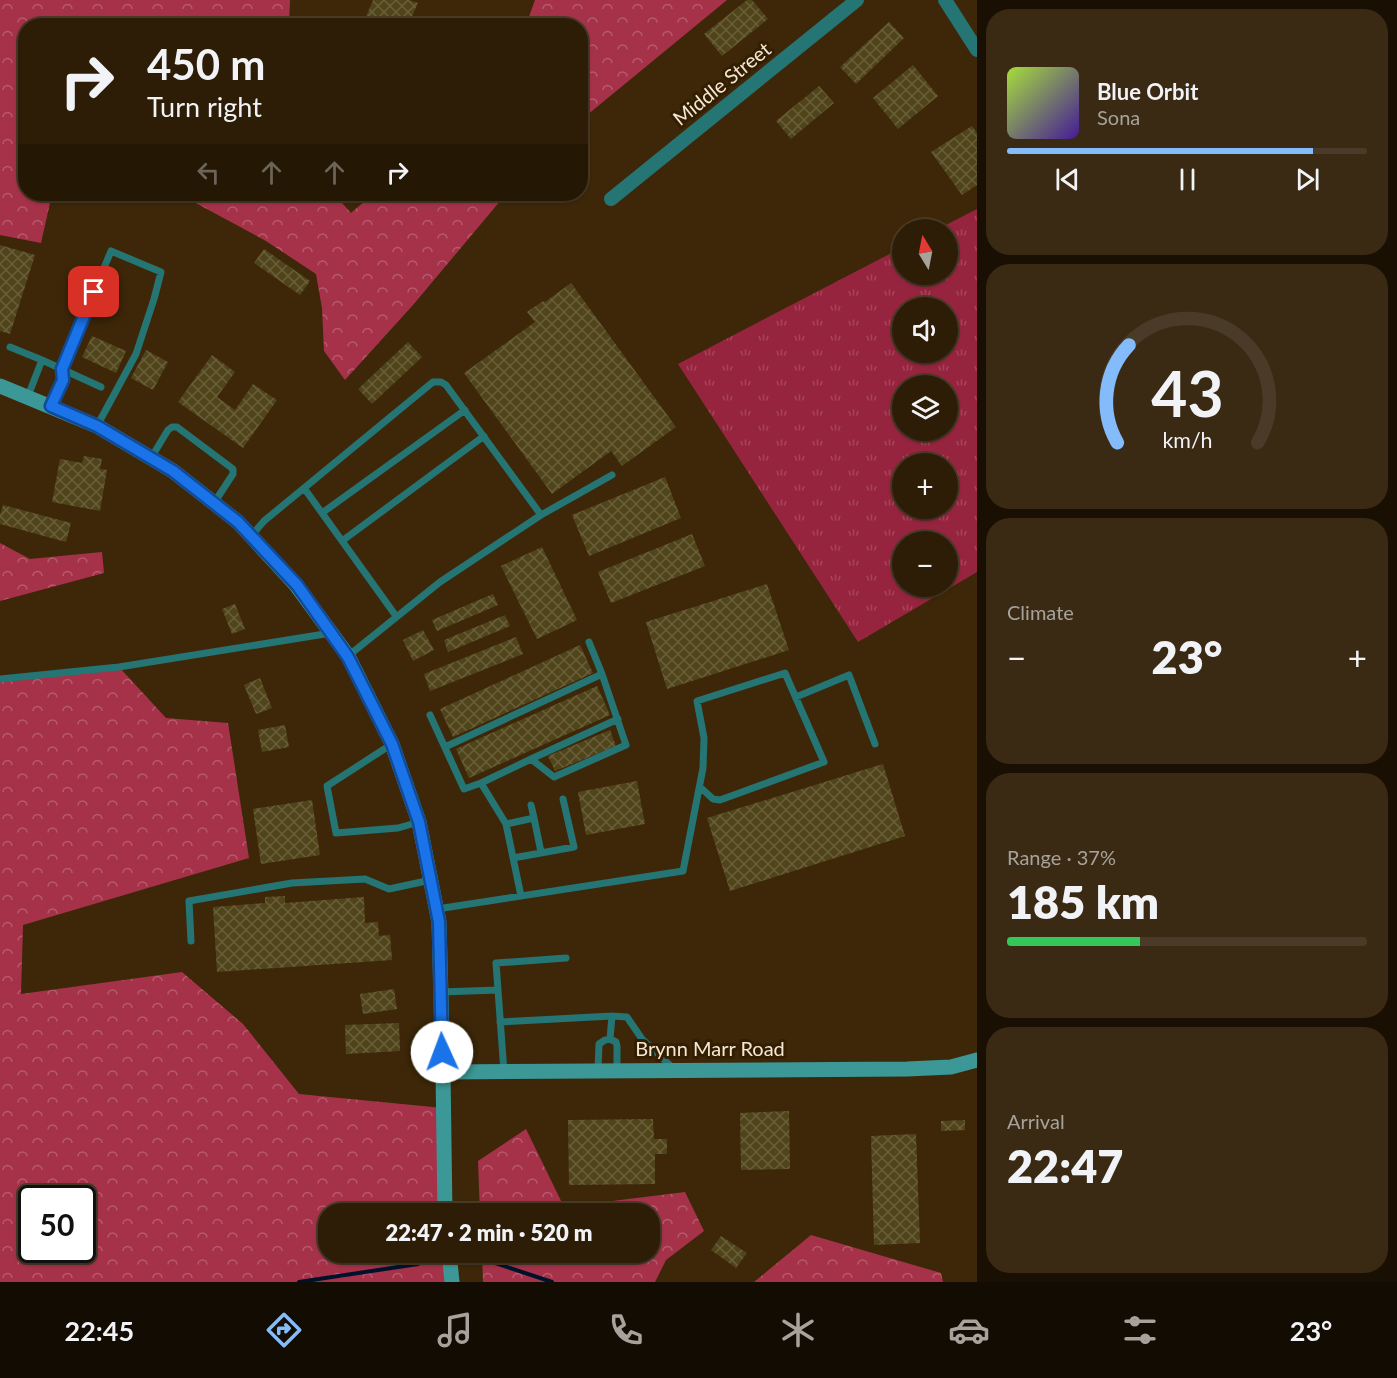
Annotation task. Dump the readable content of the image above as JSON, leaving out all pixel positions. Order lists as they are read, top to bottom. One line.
{"streets":{"main road":["Brynn Marr Road"],"street":["Middle Street"]},"north":"top","page":{"turn":["450 m","Turn right"],"song":["Blue Orbit","Sona"],"map_buttons":["+","−"],"tile":["Climate",["Range · 37%","185 km"],["Arrival","22:47"]],"heat":["−","23°","+"],"limit":"50","trip":"22:47 · 2 min · 520 m","tabs":["22:45","23°"],"gauge":["43","km/h"]}}
